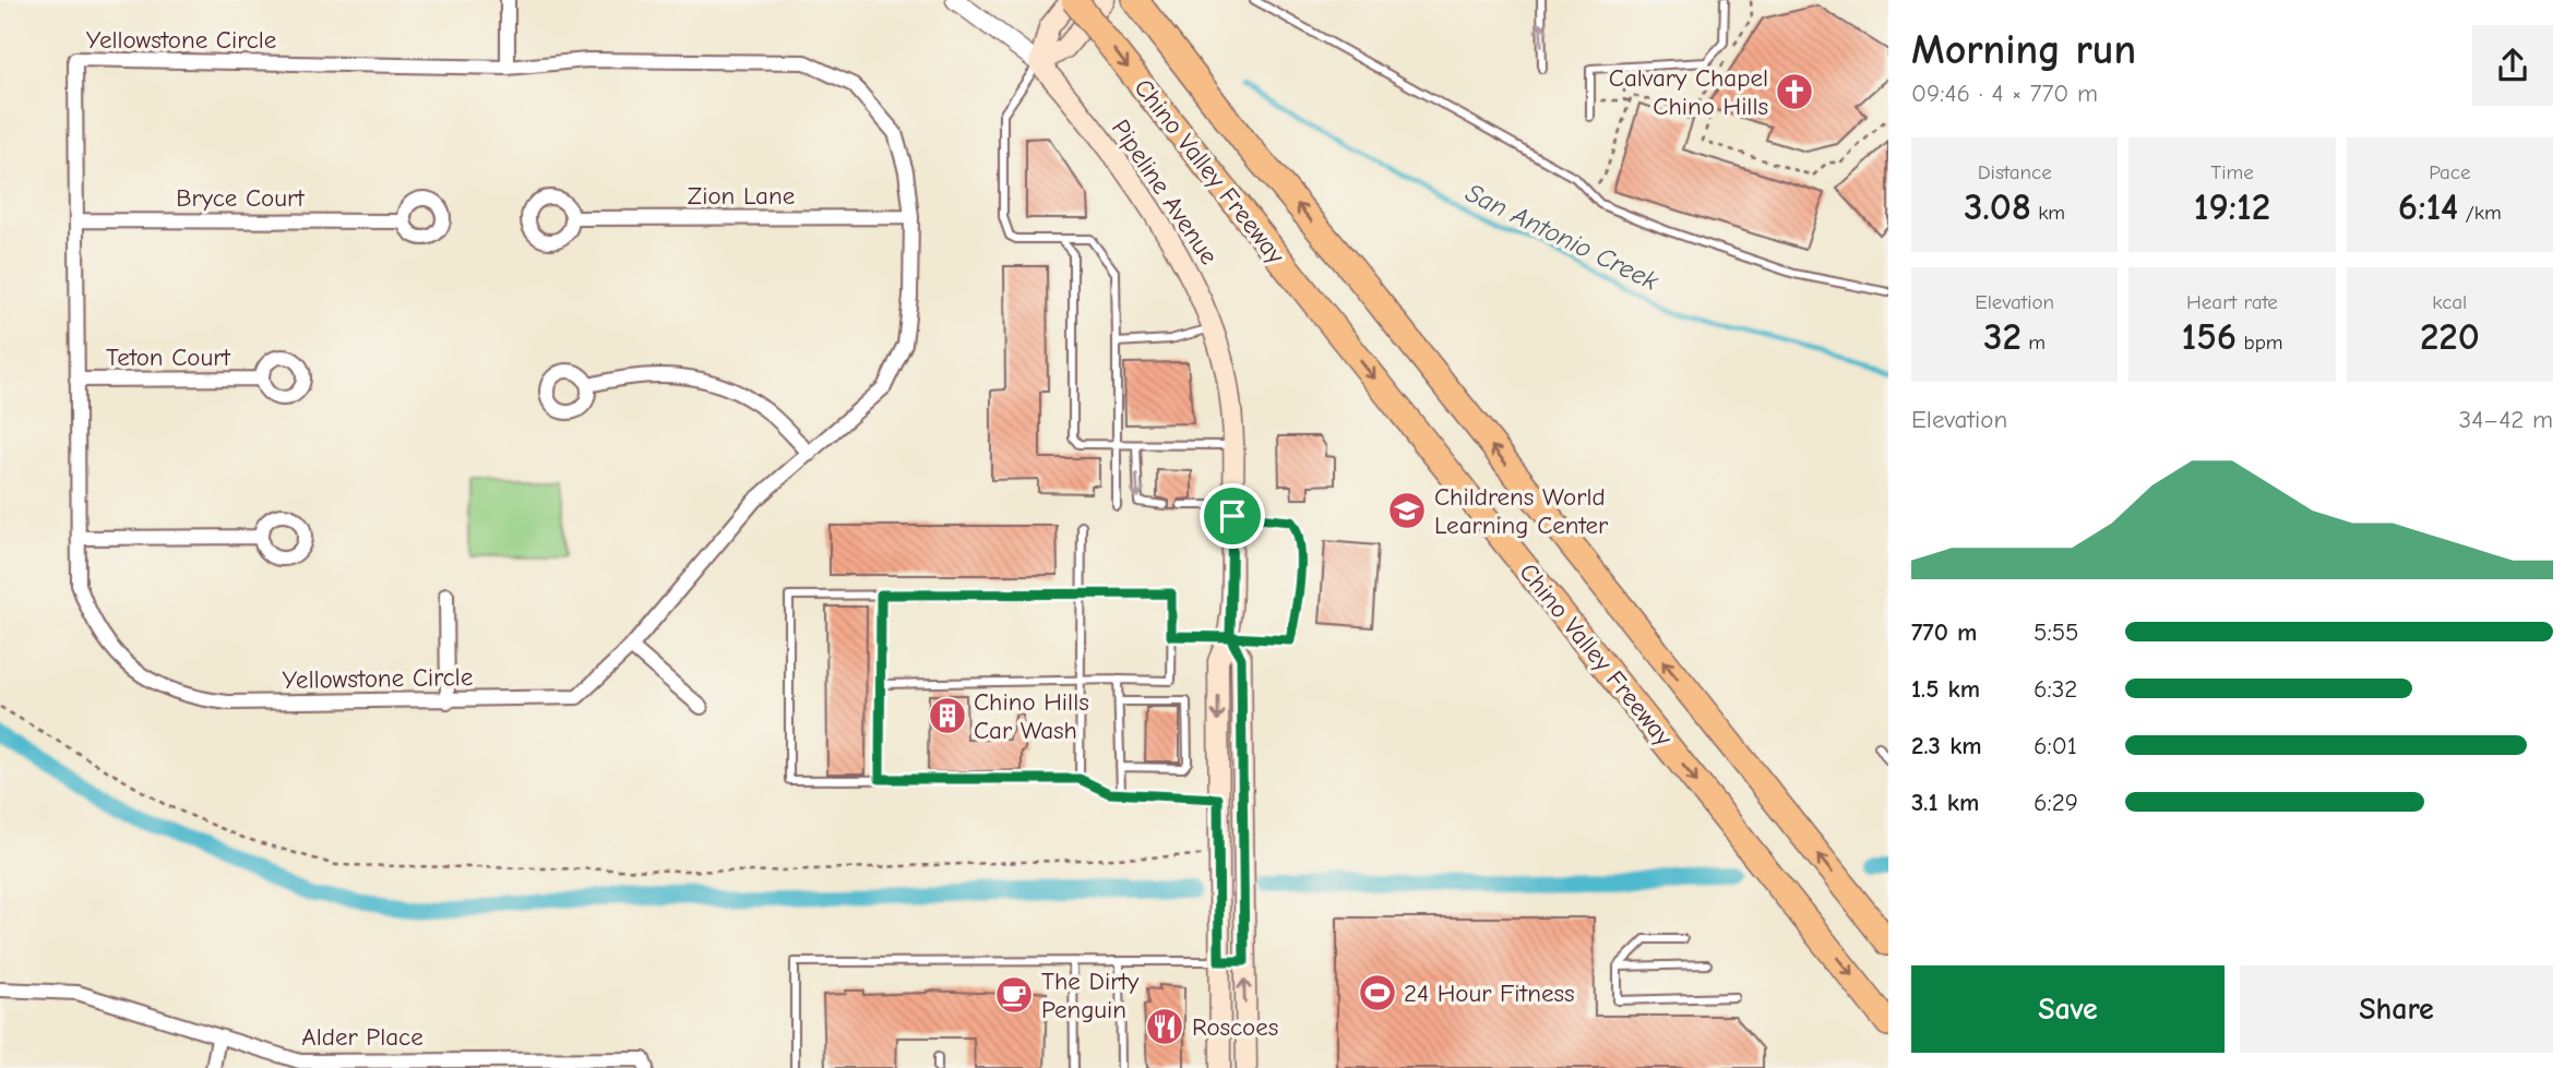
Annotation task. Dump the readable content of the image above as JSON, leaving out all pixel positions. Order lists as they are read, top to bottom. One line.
{"streets":{"highway":["Chino Valley Freeway"],"main road":["Pipeline Avenue"],"street":["Yellowstone Circle","Zion Lane","Bryce Court","Teton Court","Alder Place"]},"crossings":[["Yellowstone Circle","Zion Lane"],["Yellowstone Circle","Bryce Court"],["Yellowstone Circle","Teton Court"]],"water":["San Antonio Creek"],"places":{"church":["Calvary Chapel Chino Hills"],"school or university":["Childrens World Learning Center"],"building":["Chino Hills Car Wash"],"sports":["24 Hour Fitness"],"cafe":["The Dirty Penguin"],"restaurant":["Roscoes"]},"page":{"heading":["Morning run","09:46 · 4 × 770 m"],"stats":[["Distance","3.08 km"],["Time","19:12"],["Pace","6:14 /km"],["Elevation","32 m"],["Heart rate","156 bpm"],["kcal","220"]],"chart":["Elevation","34–42 m"],"list":[{"name":"770 m","note":"5:55"},{"name":"1.5 km","note":"6:32"},{"name":"2.3 km","note":"6:01"},{"name":"3.1 km","note":"6:29"}],"buttons":["Save","Share"]}}
